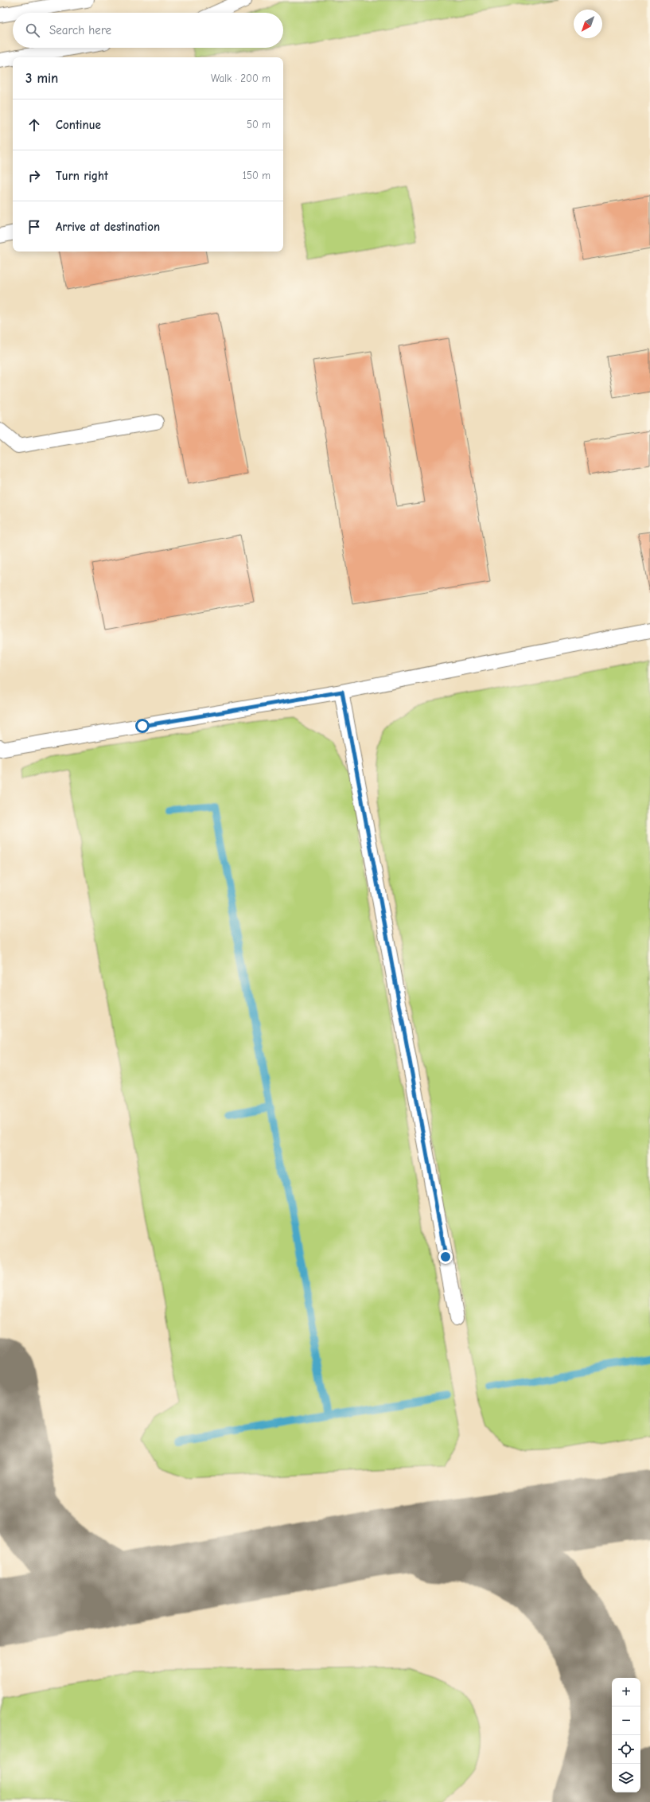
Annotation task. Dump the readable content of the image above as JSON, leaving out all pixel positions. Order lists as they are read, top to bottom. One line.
{"north":"bottom left","page":{"search":"Search here","heading":["3 min","Walk · 200 m"],"list":[["Continue","50 m"],["Turn right","150 m"],"Arrive at destination"],"map_buttons":["+","−"]}}
